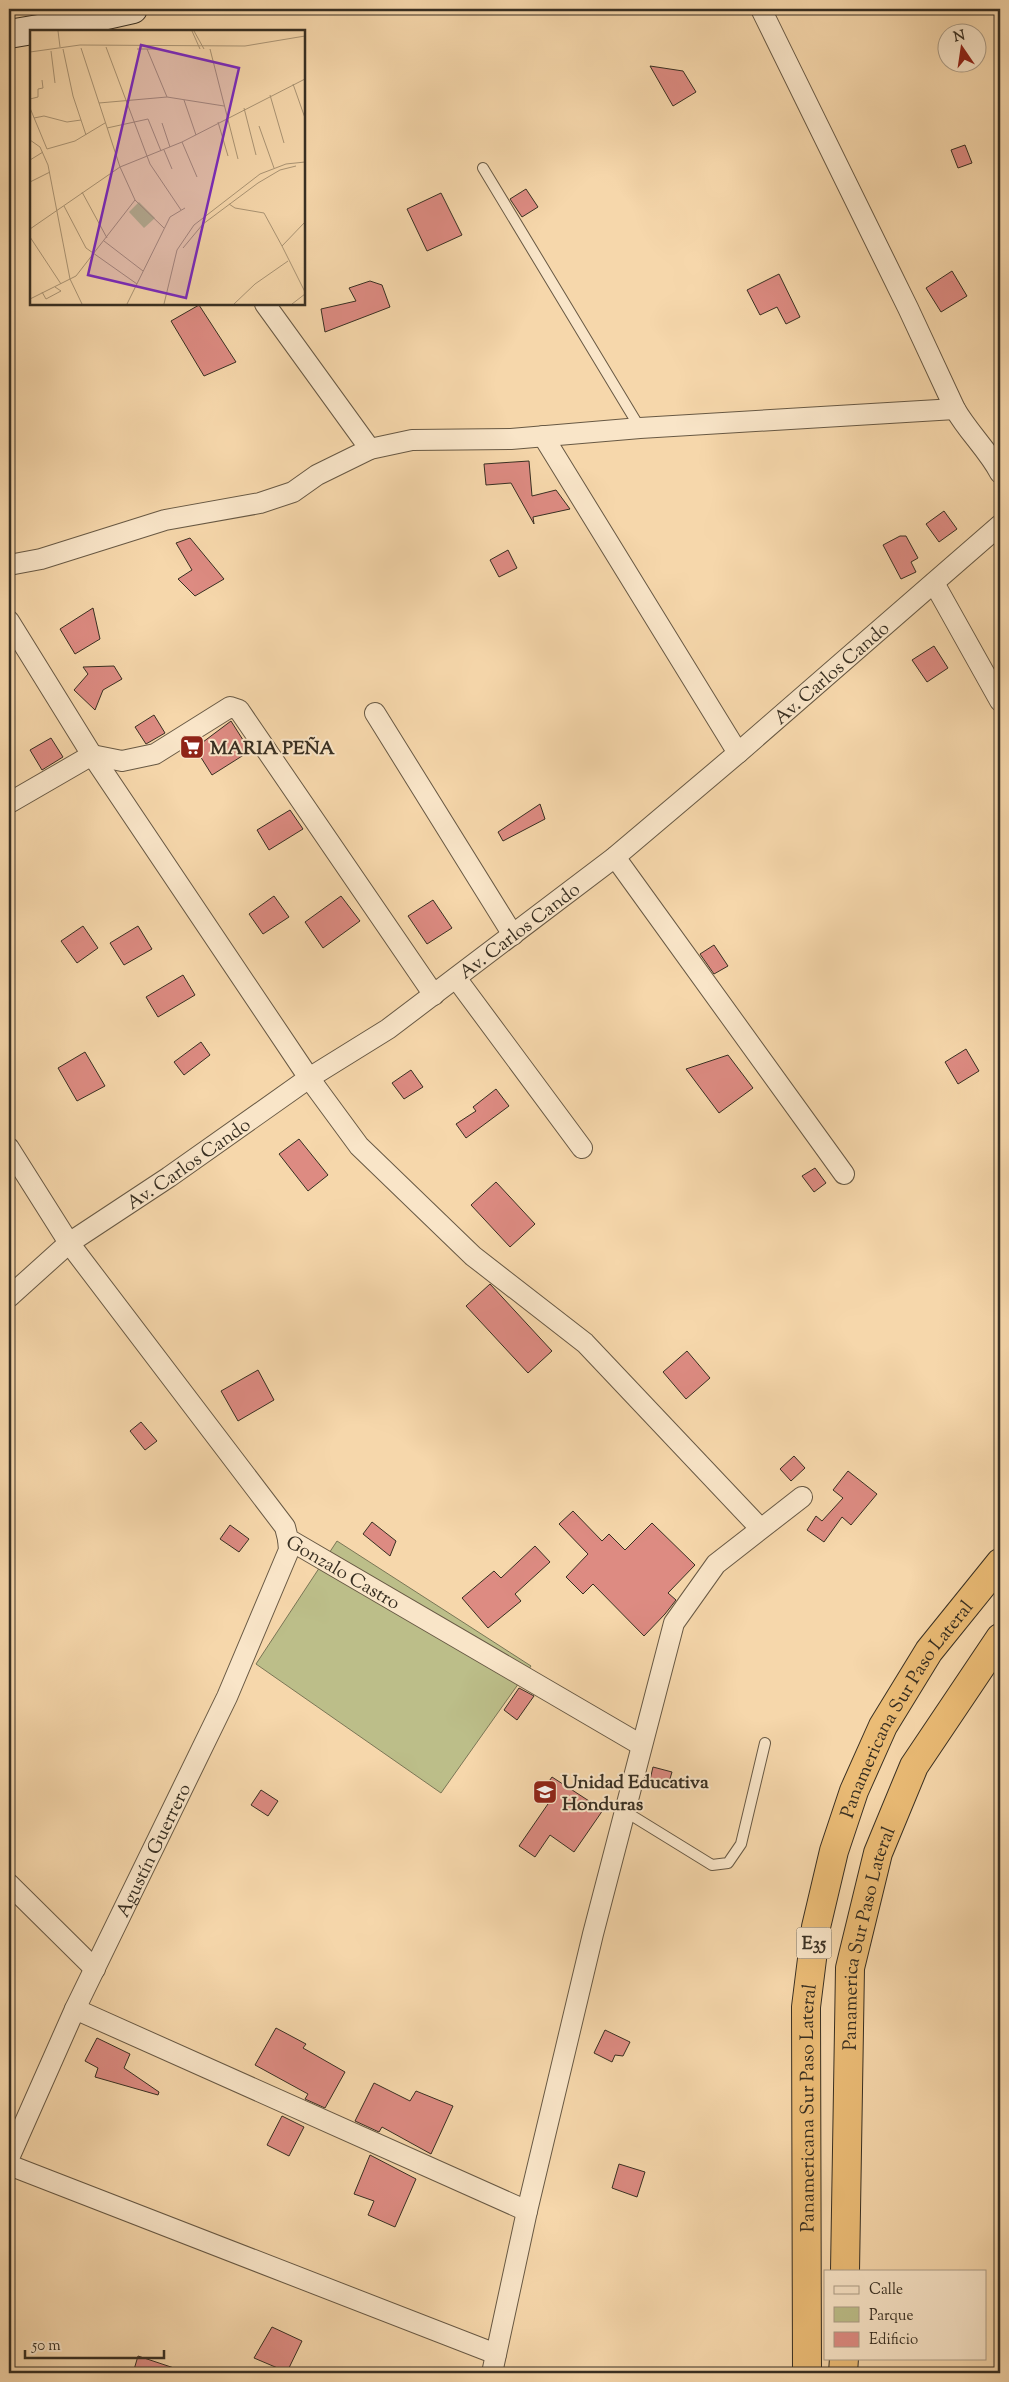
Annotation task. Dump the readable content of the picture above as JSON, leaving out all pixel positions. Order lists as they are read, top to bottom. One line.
{"streets":{"highway":["Panamericana Sur Paso Lateral","Panamerica Sur Paso Lateral","E35"],"street":["Av. Carlos Cando","Gonzalo Castro","Agustín Guerrero"]},"crossings":[["Av. Carlos Cando","Gonzalo Castro"],["Gonzalo Castro","Agustín Guerrero"]],"places":{"supermarket":["MARIA PEÑA"],"school or university":["Unidad Educativa Honduras"]},"legend":["Calle","Parque","Edificio"],"scale_bar":"50 m","north":"top"}
